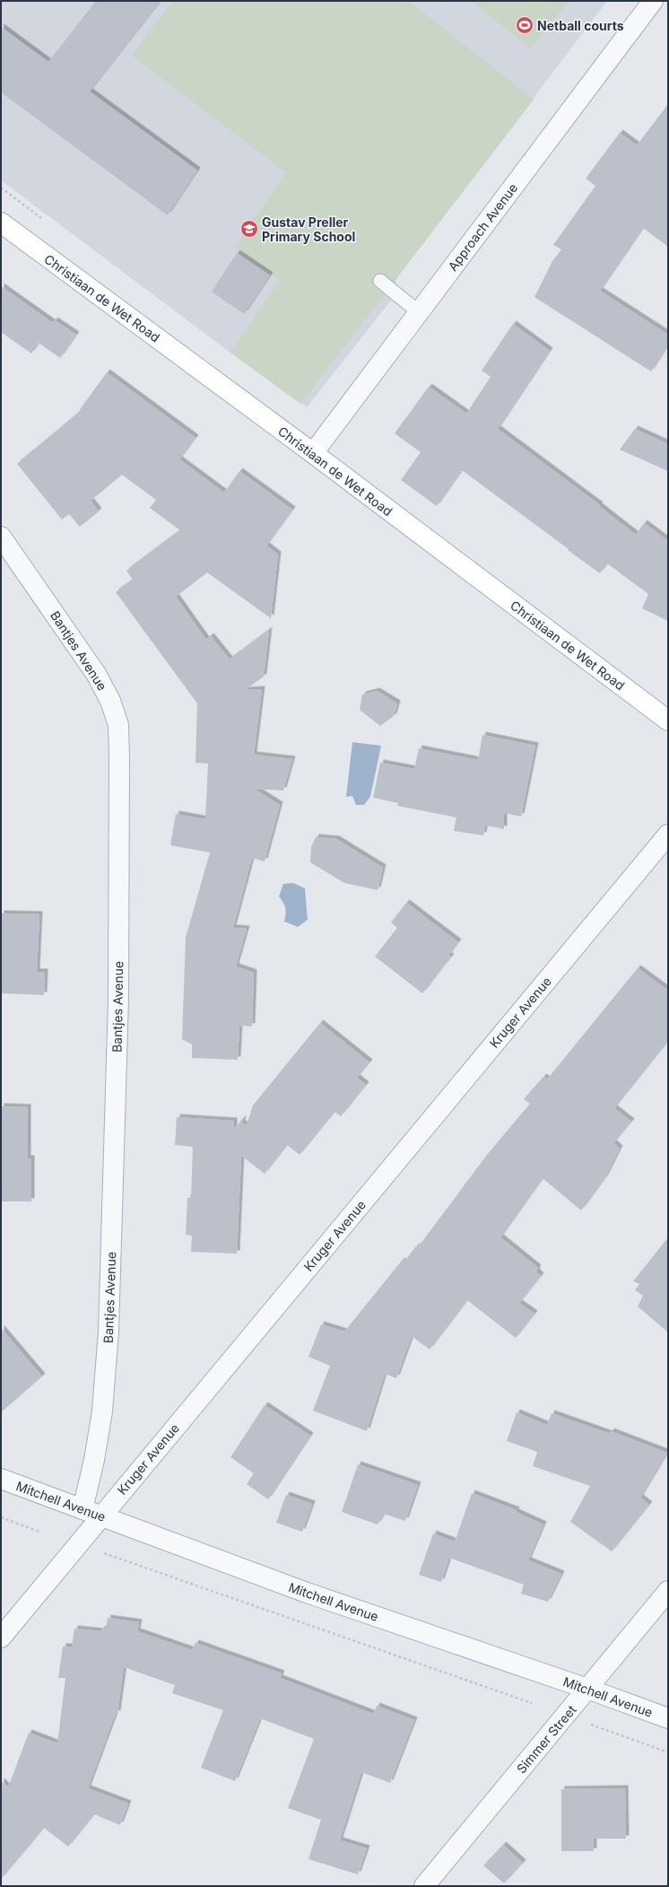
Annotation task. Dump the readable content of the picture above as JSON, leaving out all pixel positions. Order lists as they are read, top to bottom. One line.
{"streets":{"main road":["Christiaan de Wet Road"],"street":["Approach Avenue","Bantjes Avenue","Kruger Avenue","Mitchell Avenue","Simmer Street"]},"crossings":[["Approach Avenue","Christiaan de Wet Road"],["Bantjes Avenue","Mitchell Avenue"],["Kruger Avenue","Mitchell Avenue"],["Mitchell Avenue","Simmer Street"]],"places":{"sports":["Netball courts"],"school or university":["Gustav Preller Primary School"]}}
